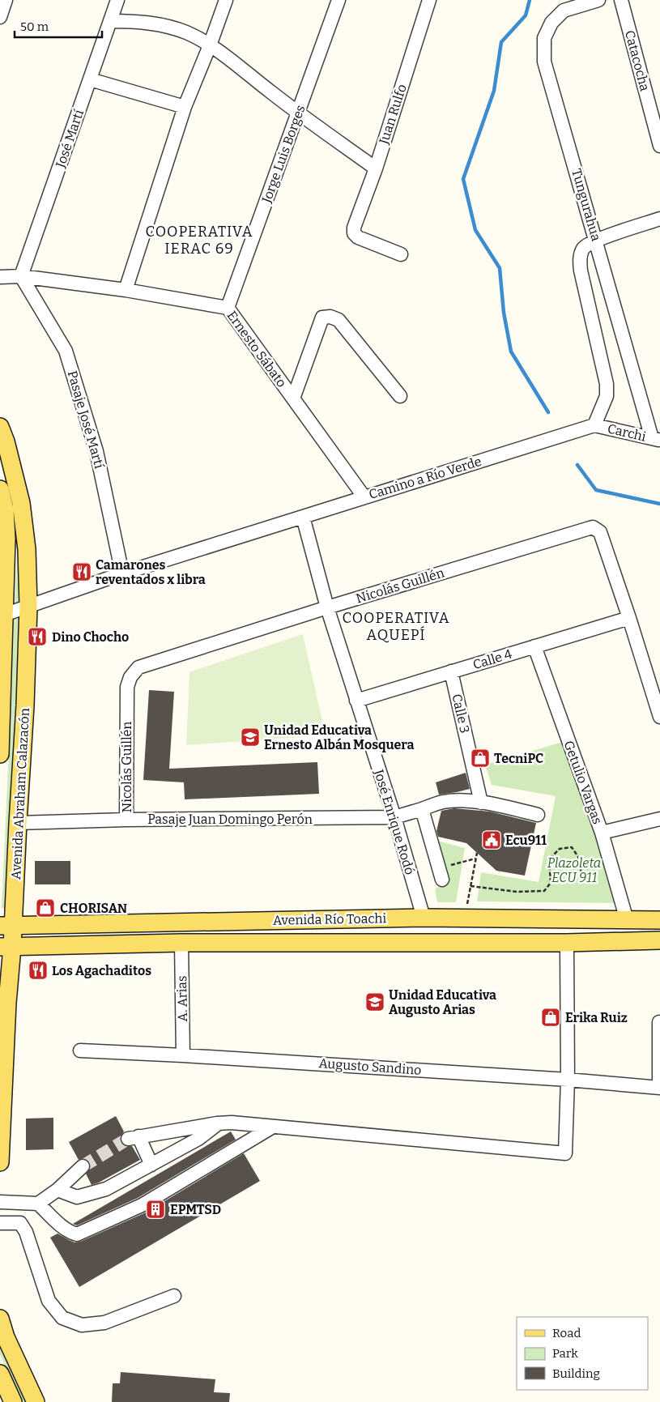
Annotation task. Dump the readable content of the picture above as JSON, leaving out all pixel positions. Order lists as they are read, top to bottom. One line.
{"streets":{"main road":["Avenida Abraham Calazacón","Avenida Río Toachi"],"street":["Catacocha","Juan Rulfo","José Martí","Jorge Luis Borges","Tungurahua","Ernesto Sábato","Pasaje José Martí","Carchi","Camino a Río Verde","Nicolás Guillén","Calle 4","Calle 3","Getulio Vargas","Pasaje Juan Domingo Perón","José Enrique Rodó","A. Arias","Augusto Sandino"]},"crossings":[["José Martí","Ernesto Sábato"],["José Martí","Pasaje José Martí"],["Jorge Luis Borges","Ernesto Sábato"],["Tungurahua","Carchi"],["Ernesto Sábato","Pasaje José Martí"],["Ernesto Sábato","Camino a Río Verde"],["Pasaje José Martí","Camino a Río Verde"],["Carchi","Camino a Río Verde"],["Camino a Río Verde","Avenida Abraham Calazacón"],["Camino a Río Verde","José Enrique Rodó"],["Nicolás Guillén","Calle 4"],["Nicolás Guillén","Pasaje Juan Domingo Perón"],["Nicolás Guillén","José Enrique Rodó"],["Calle 4","Calle 3"],["Calle 4","Getulio Vargas"],["Calle 4","José Enrique Rodó"],["Calle 3","Pasaje Juan Domingo Perón"],["Getulio Vargas","Avenida Río Toachi"],["Avenida Abraham Calazacón","Pasaje Juan Domingo Perón"],["Avenida Abraham Calazacón","Avenida Río Toachi"],["Pasaje Juan Domingo Perón","José Enrique Rodó"],["José Enrique Rodó","Avenida Río Toachi"],["Avenida Río Toachi","A. Arias"],["A. Arias","Augusto Sandino"]],"districts":["COOPERATIVA IERAC 69","COOPERATIVA AQUEPÍ"],"parks":["Plazoleta ECU 911"],"places":{"restaurant":["Camarones reventados x libra","Dino Chocho","Los Agachaditos"],"school or university":["Unidad Educativa Ernesto Albán Mosquera","Unidad Educativa Augusto Arias"],"shop":["TecniPC","CHORISAN","Erika Ruiz"],"public building":["Ecu911"],"building":["EPMTSD"]},"legend":["Road","Park","Building"],"scale_bar":"50 m"}
